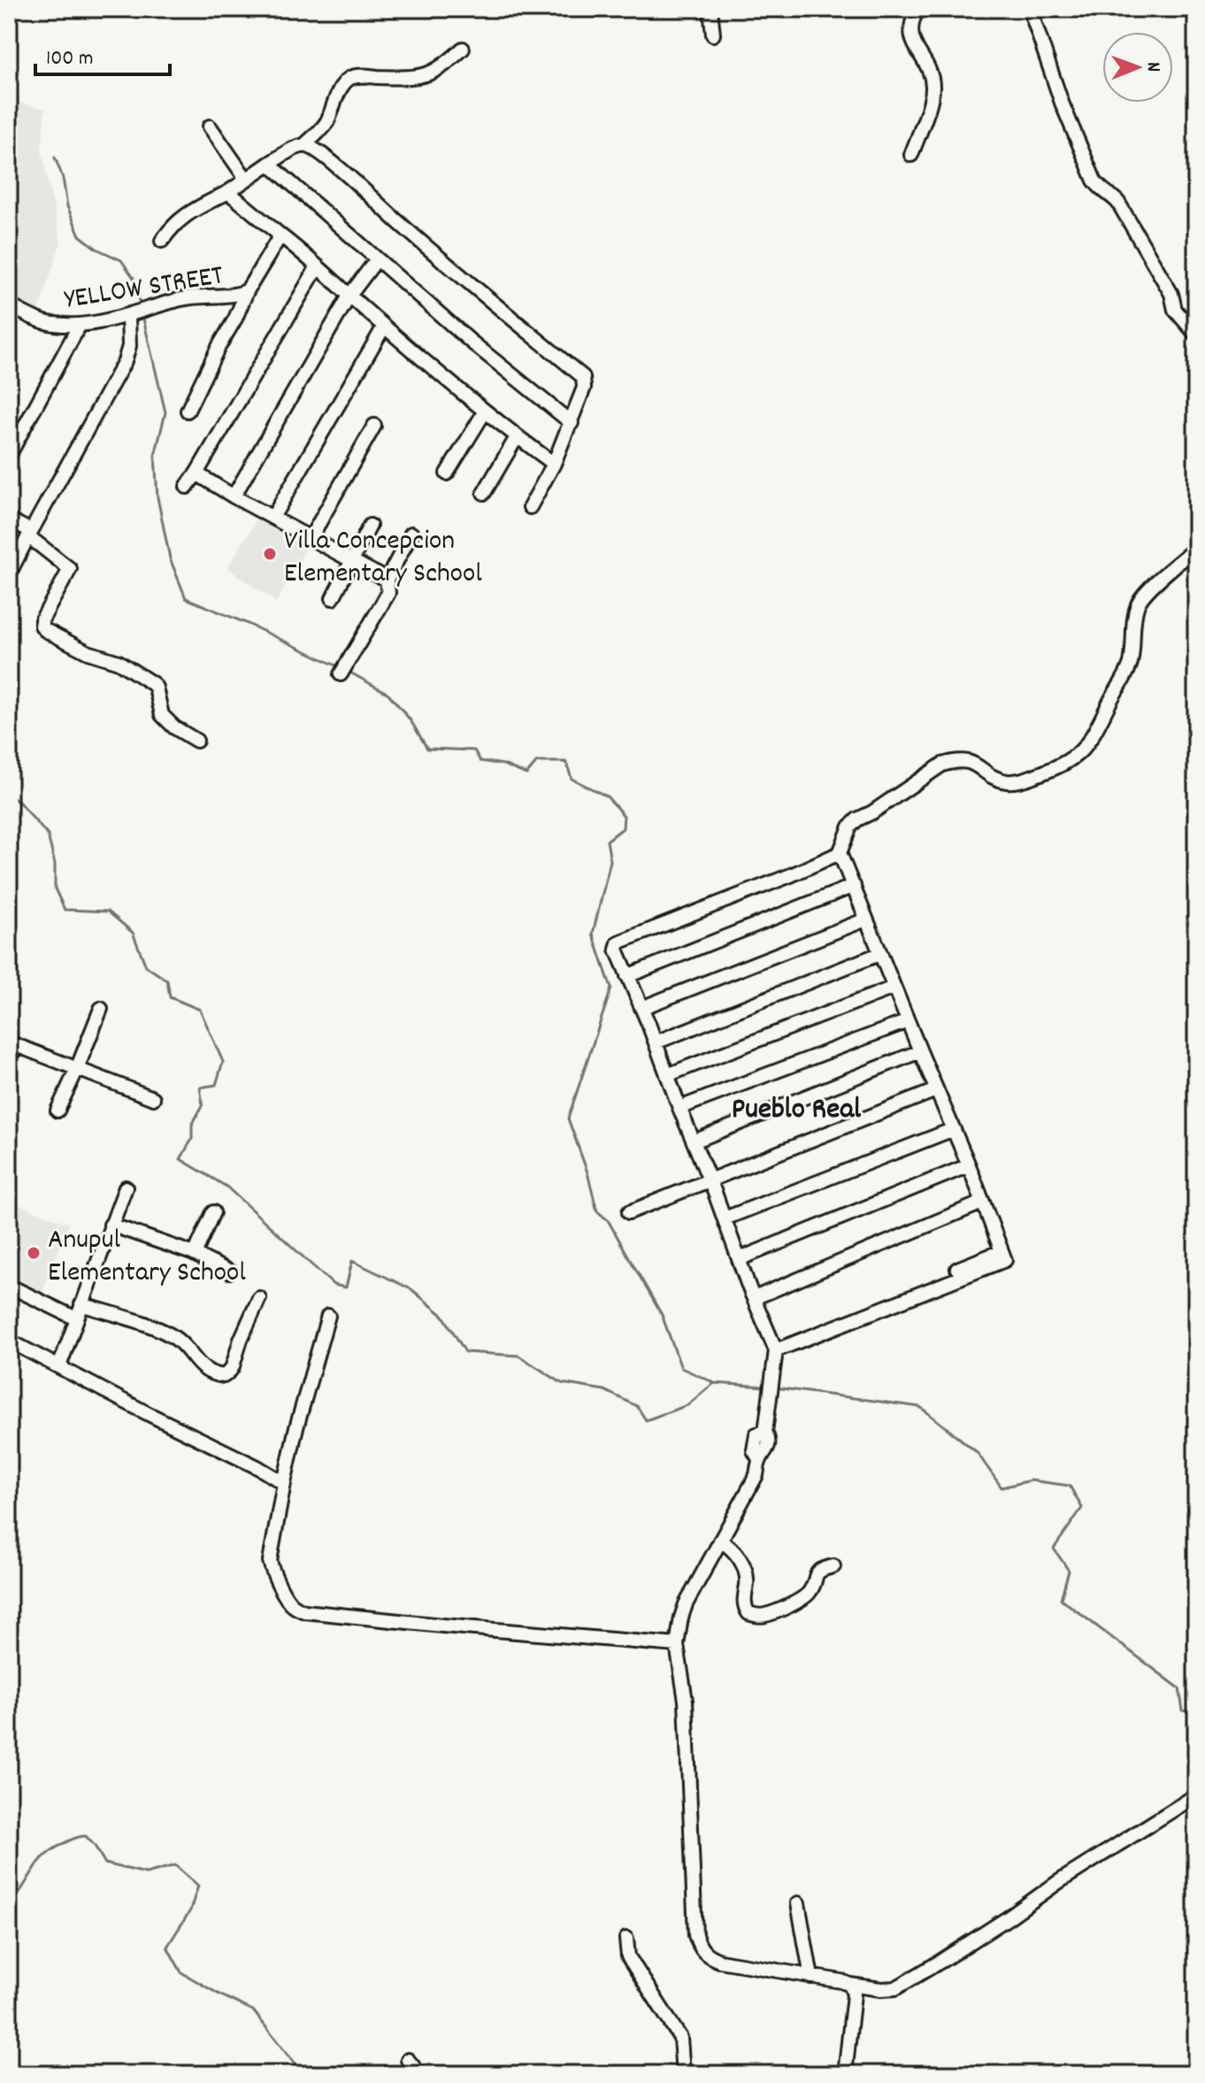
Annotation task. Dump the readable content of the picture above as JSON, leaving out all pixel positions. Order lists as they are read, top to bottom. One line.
{"streets":{"street":["YELLOW STREET"]},"districts":["Pueblo Real"],"places":["Villa Concepcion Elementary School","Anupul Elementary School"],"scale_bar":"100 m","north":"right"}
